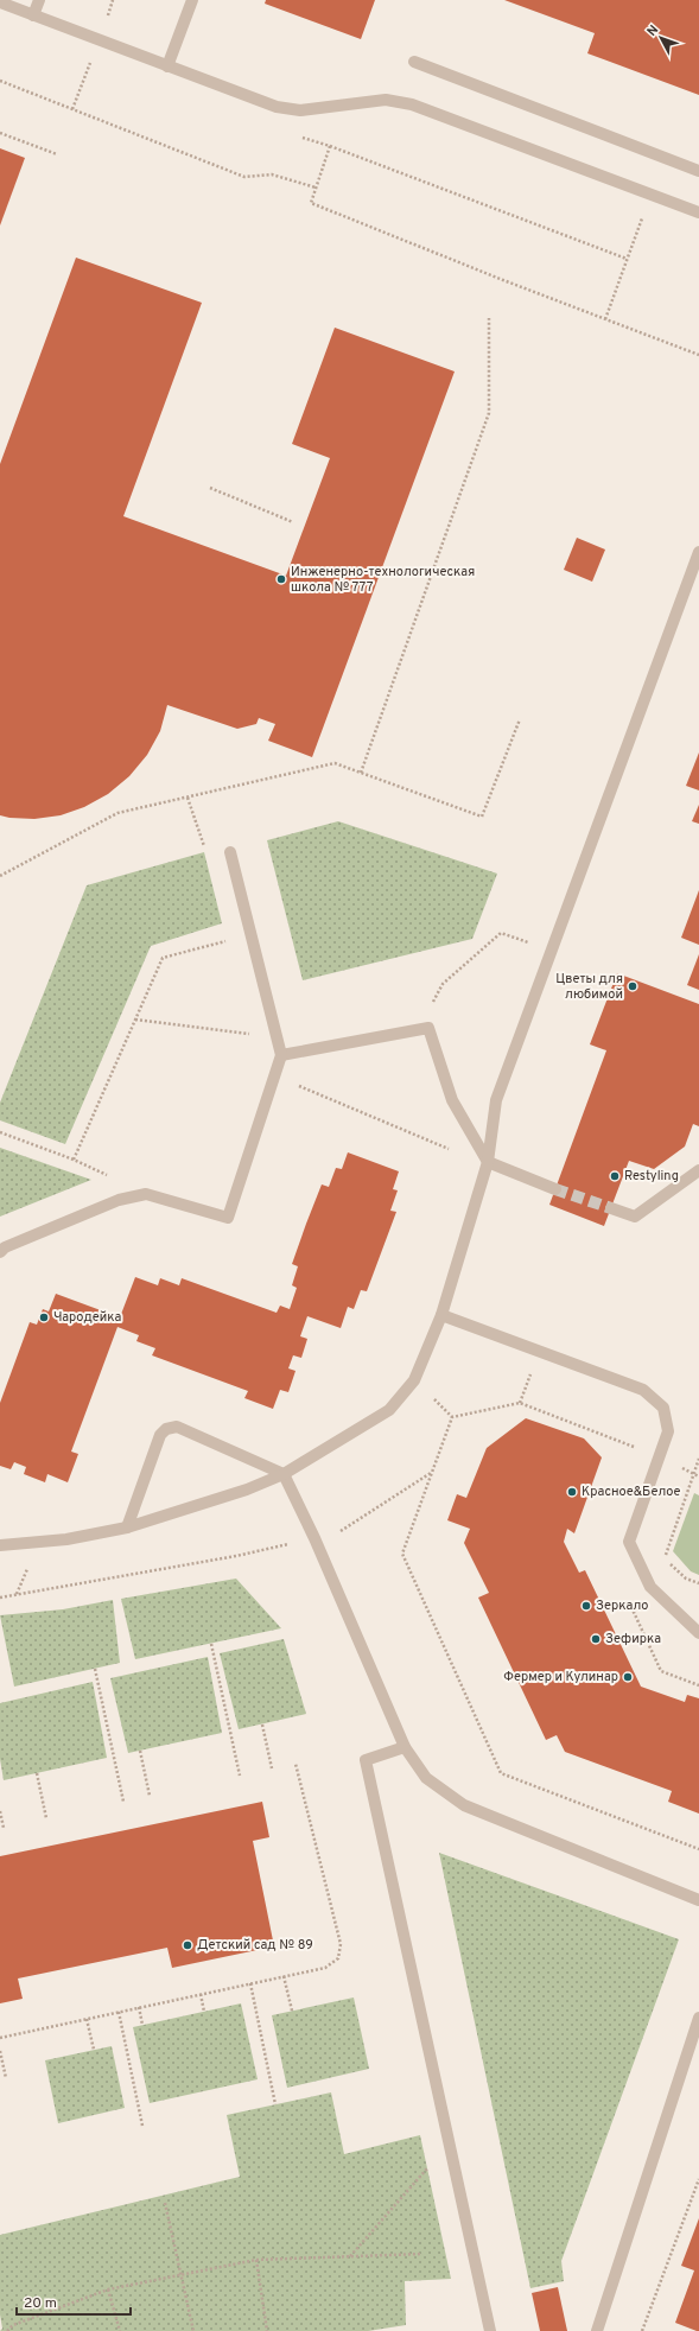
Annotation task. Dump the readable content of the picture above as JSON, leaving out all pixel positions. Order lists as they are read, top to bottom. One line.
{"places":["Инженерно-технологическая школа № 777","Цветы для любимой","Restyling","Чародейка","Красное&Белое","Зеркало","Зефирка","Фермер и Кулинар","Детский сад № 89"],"scale_bar":"20 m","north":"top left"}
